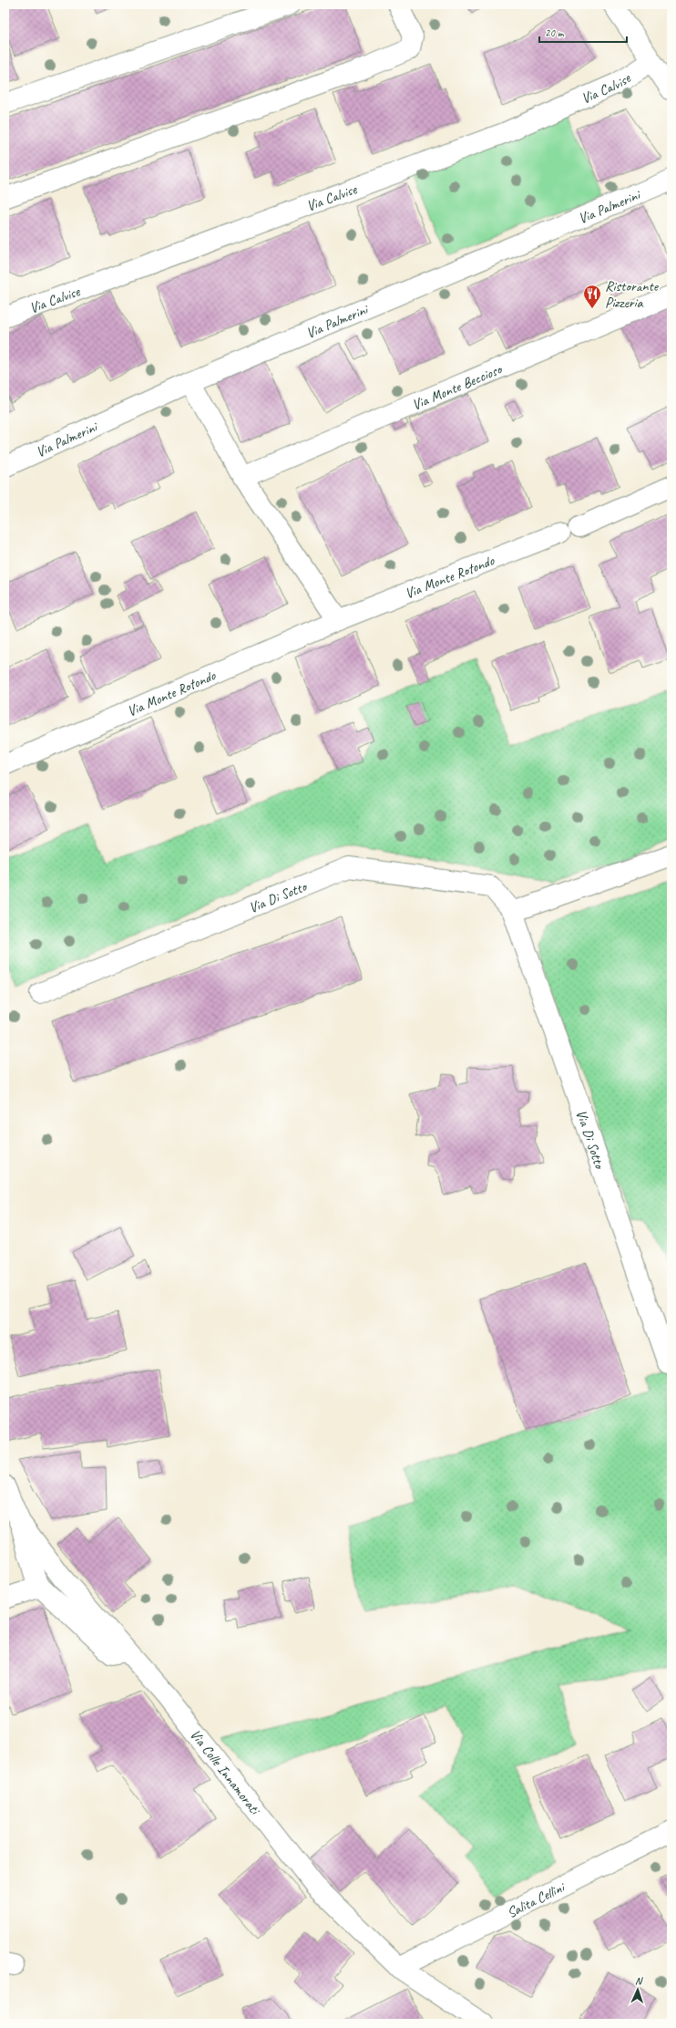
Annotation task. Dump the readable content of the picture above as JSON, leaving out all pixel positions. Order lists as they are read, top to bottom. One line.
{"streets":{"street":["Via Calvise","Via Palmerini","Via Monte Beccioso","Via Monte Rotondo","Via Di Sotto","Via Colle Innamorati","Salita Cellini"]},"crossings":[["Via Colle Innamorati","Salita Cellini"]],"places":{"restaurant":["Ristorante Pizzeria"]},"scale_bar":"20 m","north":"top"}
